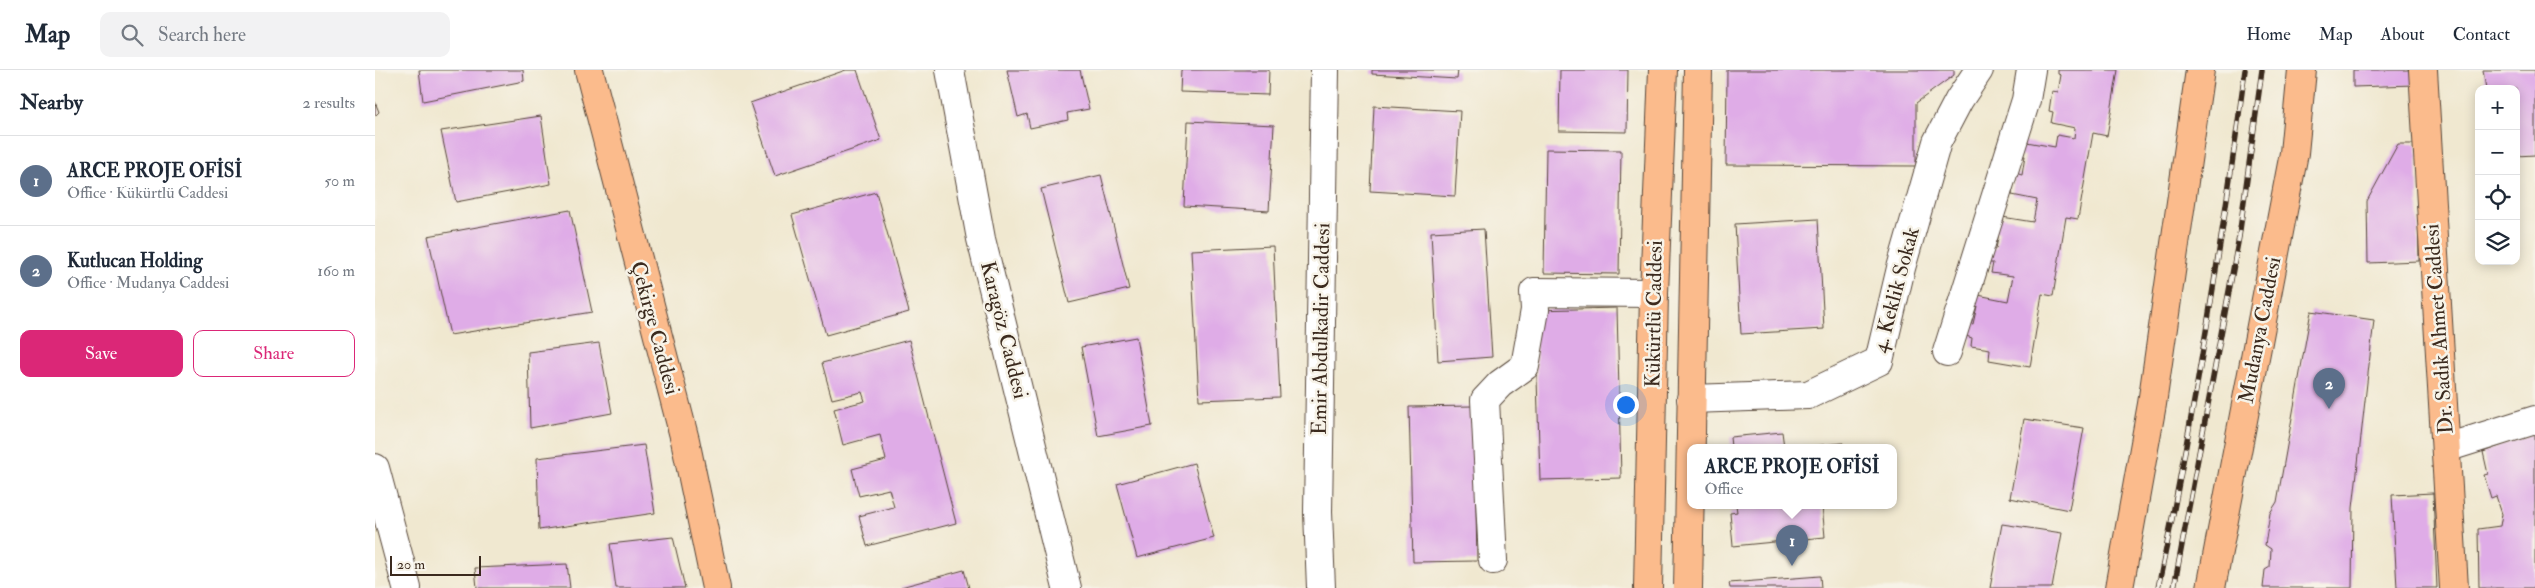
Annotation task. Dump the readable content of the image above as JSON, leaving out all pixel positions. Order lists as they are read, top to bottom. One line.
{"streets":{"main road":["Kükürtlü Caddesi","Çekirge Caddesi","Dr. Sadık Ahmet Caddesi","Mudanya Caddesi"],"street":["4. Keklik Sokak","Emir Abdulkadir Caddesi","Karagöz Caddesi"]},"crossings":[["4. Keklik Sokak","Kükürtlü Caddesi"]],"scale_bar":"20 m","page":{"header":"Map","search":"Search here","nav":["Home","Map","About","Contact"],"heading":["Nearby","2 results"],"map_buttons":["+","−"],"list":[{"mark":"1","name":"ARCE PROJE OFİSİ","note":"Office · Kükürtlü Caddesi","value":"50 m"},{"mark":"2","name":"Kutlucan Holding","note":"Office · Mudanya Caddesi","value":"160 m"}],"buttons":["Save","Share"],"pins":["2","1"],"popup":["ARCE PROJE OFİSİ","Office"],"scale":"20 m"}}
